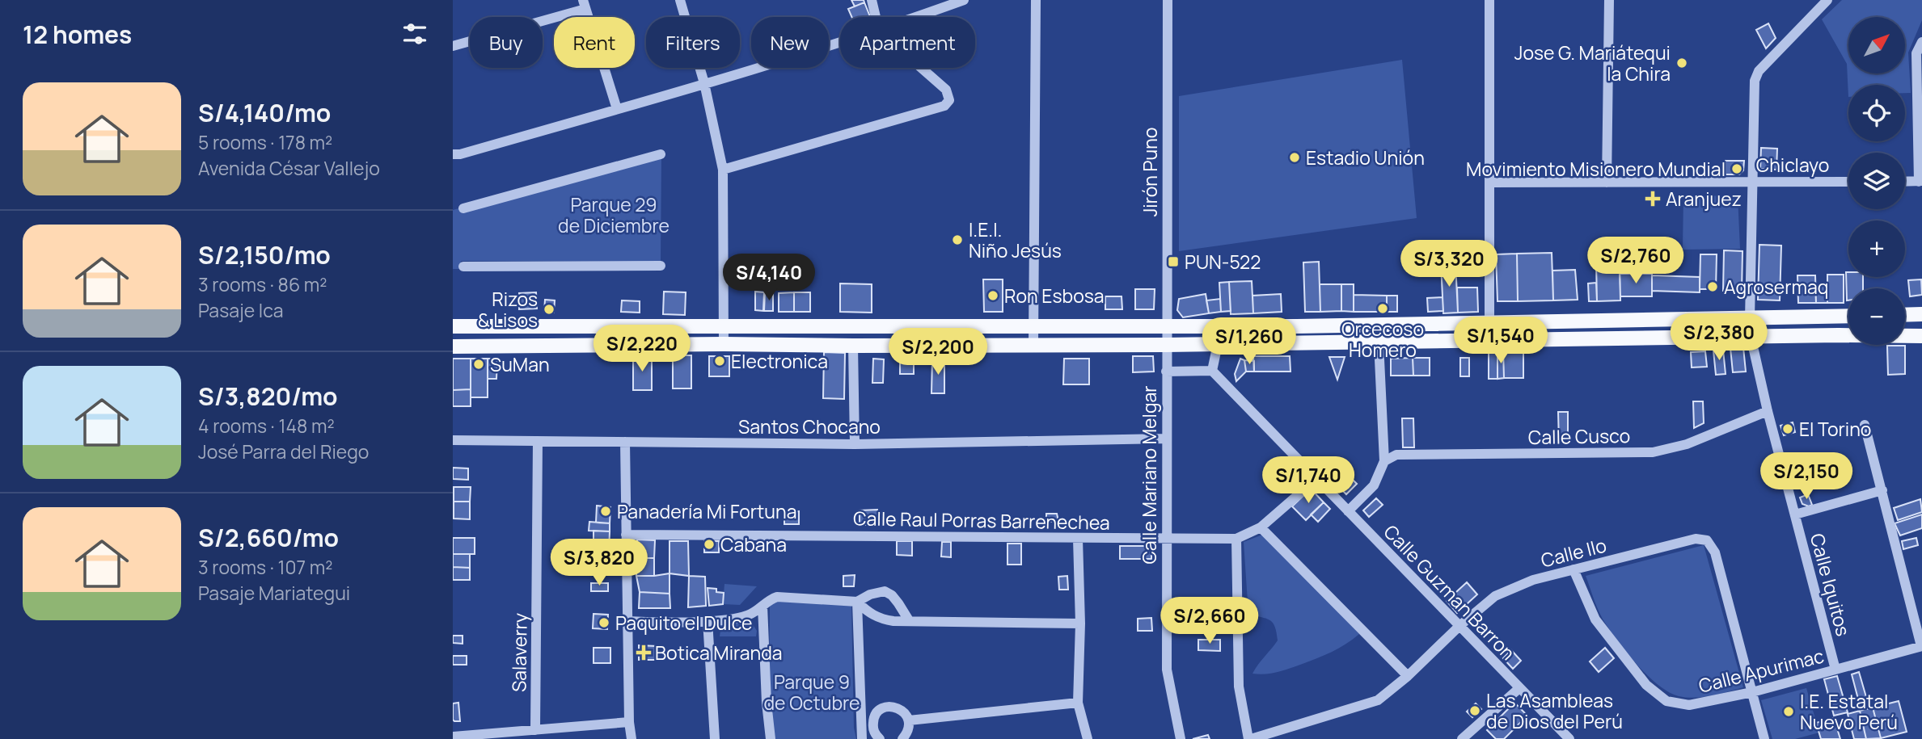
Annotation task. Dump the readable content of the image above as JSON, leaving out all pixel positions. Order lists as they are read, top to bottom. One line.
{"streets":{"street":["Chiclayo","Jirón Puno","Santos Chocano","Calle Cusco","Calle Mariano Melgar","Calle Raul Porras Barrenechea","Calle Ilo","Calle Iquitos","Calle Guzman Barron","Salaverry","Calle Apurimac"]},"crossings":[["Chiclayo","Calle Iquitos"],["Jirón Puno","Calle Mariano Melgar"],["Santos Chocano","Calle Mariano Melgar"],["Santos Chocano","Salaverry"],["Calle Cusco","Calle Iquitos"],["Calle Mariano Melgar","Calle Raul Porras Barrenechea"],["Calle Raul Porras Barrenechea","Calle Guzman Barron"],["Calle Ilo","Calle Guzman Barron"],["Calle Ilo","Calle Apurimac"],["Calle Iquitos","Calle Apurimac"]],"parks":["Parque 29 de Diciembre","Parque 9 de Octubre"],"places":{"other":["Jose G. Mariátequi la Chira","Estadio Unión","Movimiento Misionero Mundial","I.E.I. Niño Jesús","Agrosermaq","Ron Esbosa","Orcecoso Homero","Rizos & Lisos","Electronica","SuMan","El Torino","Panadería Mi Fortuna","Cabana","Paquito el Dulce","Las Asambleas de Dios del Perú","I.E. Estatal Nuevo Perú"],"health":["Aranjuez","Botica Miranda"],"transit":["PUN-522"]},"north":"top right","page":{"heading":"12 homes","map_buttons":["+","−"],"chip":["Buy","Rent","Filters","New","Apartment"],"list":[{"name":"S/4,140/mo","note":"5 rooms · 178 m² · Avenida César Vallejo"},{"name":"S/2,150/mo","note":"3 rooms · 86 m² · Pasaje Ica"},{"name":"S/3,820/mo","note":"4 rooms · 148 m² · José Parra del Riego"},{"name":"S/2,660/mo","note":"3 rooms · 107 m² · Pasaje Mariategui"}],"price":["S/2,760","S/3,320","S/4,140","S/2,380","S/1,540","S/1,260","S/2,220","S/2,200","S/2,150","S/1,740","S/3,820","S/2,660"]}}
